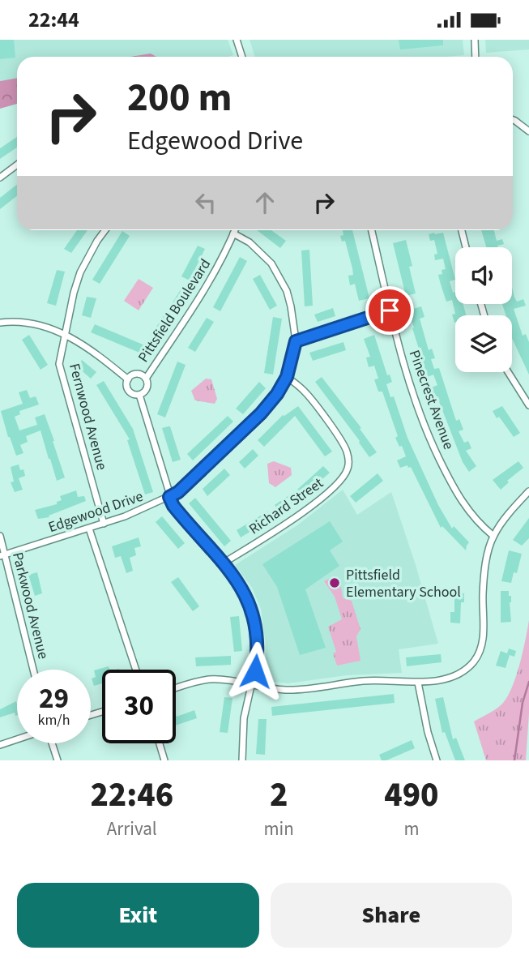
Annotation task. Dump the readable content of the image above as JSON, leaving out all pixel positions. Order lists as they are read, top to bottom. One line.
{"streets":{"street":["Pittsfield Boulevard","Pinecrest Avenue","Fernwood Avenue","Richard Street","Edgewood Drive","Parkwood Avenue"]},"crossings":[["Pittsfield Boulevard","Edgewood Drive"],["Fernwood Avenue","Edgewood Drive"],["Richard Street","Edgewood Drive"],["Edgewood Drive","Parkwood Avenue"]],"places":["Pittsfield Elementary School"],"page":{"status":"22:44","turn":["200 m","Edgewood Drive"],"speed":"29 km/h","limit":"30","eta":["22:46","Arrival","2","min","490","m"],"buttons":["Exit","Share"]}}
